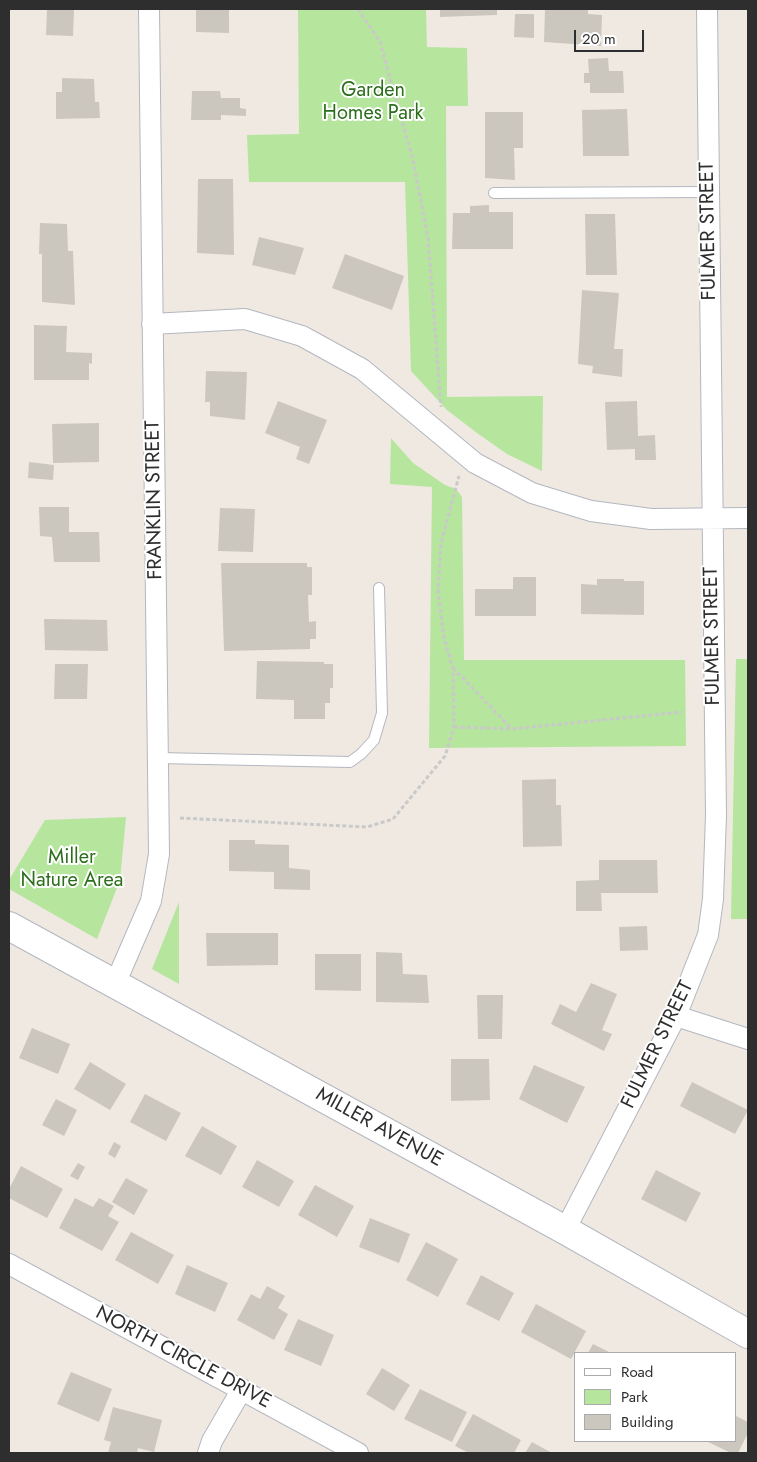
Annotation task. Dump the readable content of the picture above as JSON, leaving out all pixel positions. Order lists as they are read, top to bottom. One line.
{"streets":{"main road":["MILLER AVENUE"],"street":["FULMER STREET","FRANKLIN STREET","NORTH CIRCLE DRIVE"]},"crossings":[["FULMER STREET","MILLER AVENUE"],["FRANKLIN STREET","MILLER AVENUE"]],"parks":["Garden Homes Park","Miller Nature Area"],"legend":["Road","Park","Building"],"scale_bar":"20 m"}
